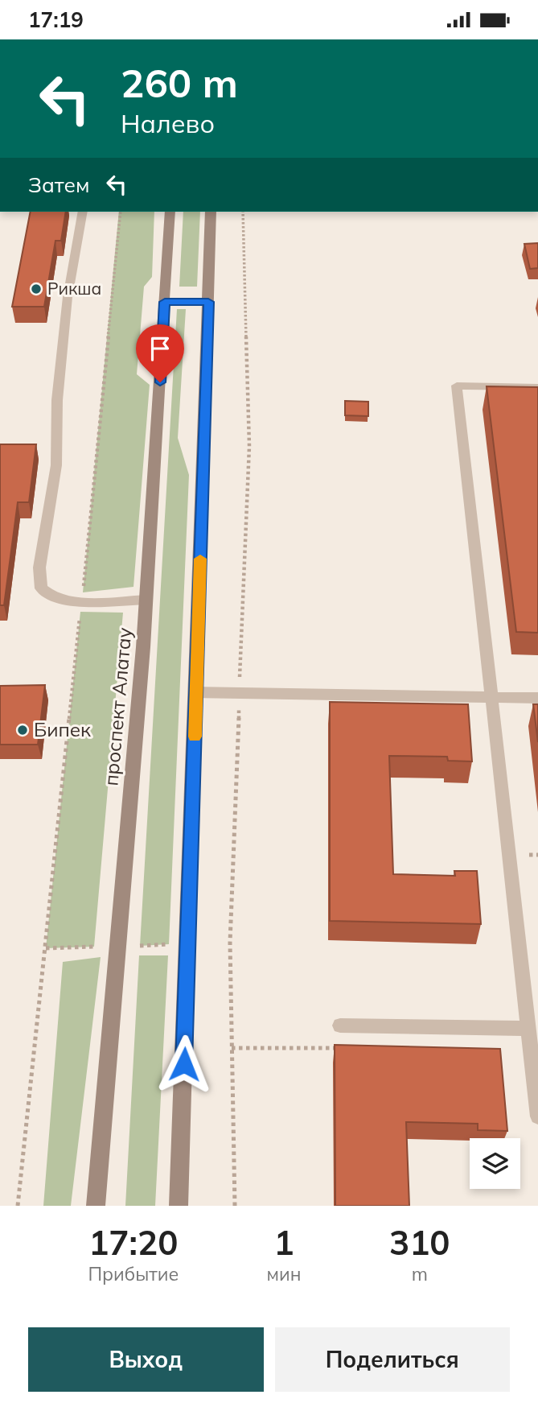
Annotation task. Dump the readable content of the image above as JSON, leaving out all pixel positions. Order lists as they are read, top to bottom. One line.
{"streets":{"main road":["проспект Алатау"]},"places":["Рикша","Бипек"],"page":{"status":"17:19","turn":["260 m","Налево"],"then":"Затем","eta":["17:20","Прибытие","1","мин","310","m"],"buttons":["Выход","Поделиться"]}}
